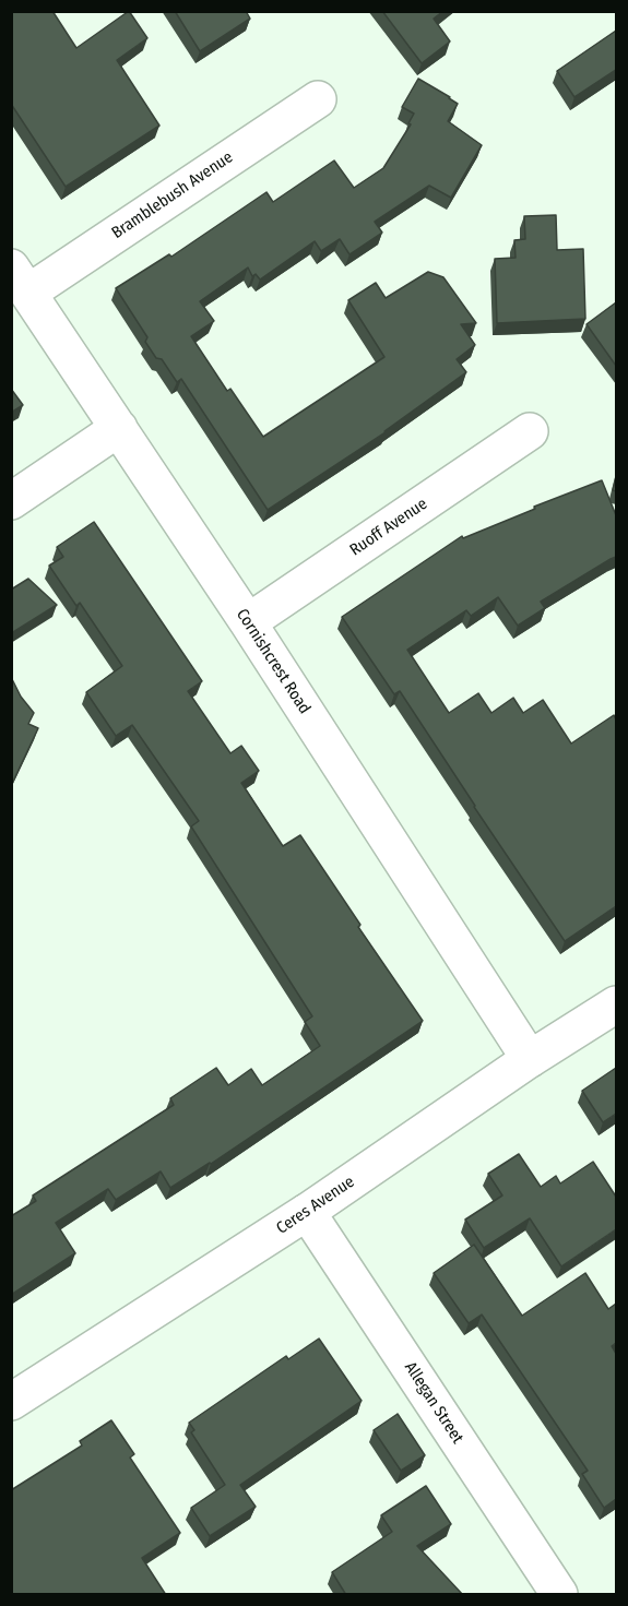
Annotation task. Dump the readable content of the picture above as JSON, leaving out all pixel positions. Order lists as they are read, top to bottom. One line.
{"streets":{"street":["Bramblebush Avenue","Ruoff Avenue","Cornishcrest Road","Ceres Avenue","Allegan Street"]},"crossings":[["Bramblebush Avenue","Cornishcrest Road"],["Ruoff Avenue","Cornishcrest Road"],["Cornishcrest Road","Ceres Avenue"],["Ceres Avenue","Allegan Street"]]}
